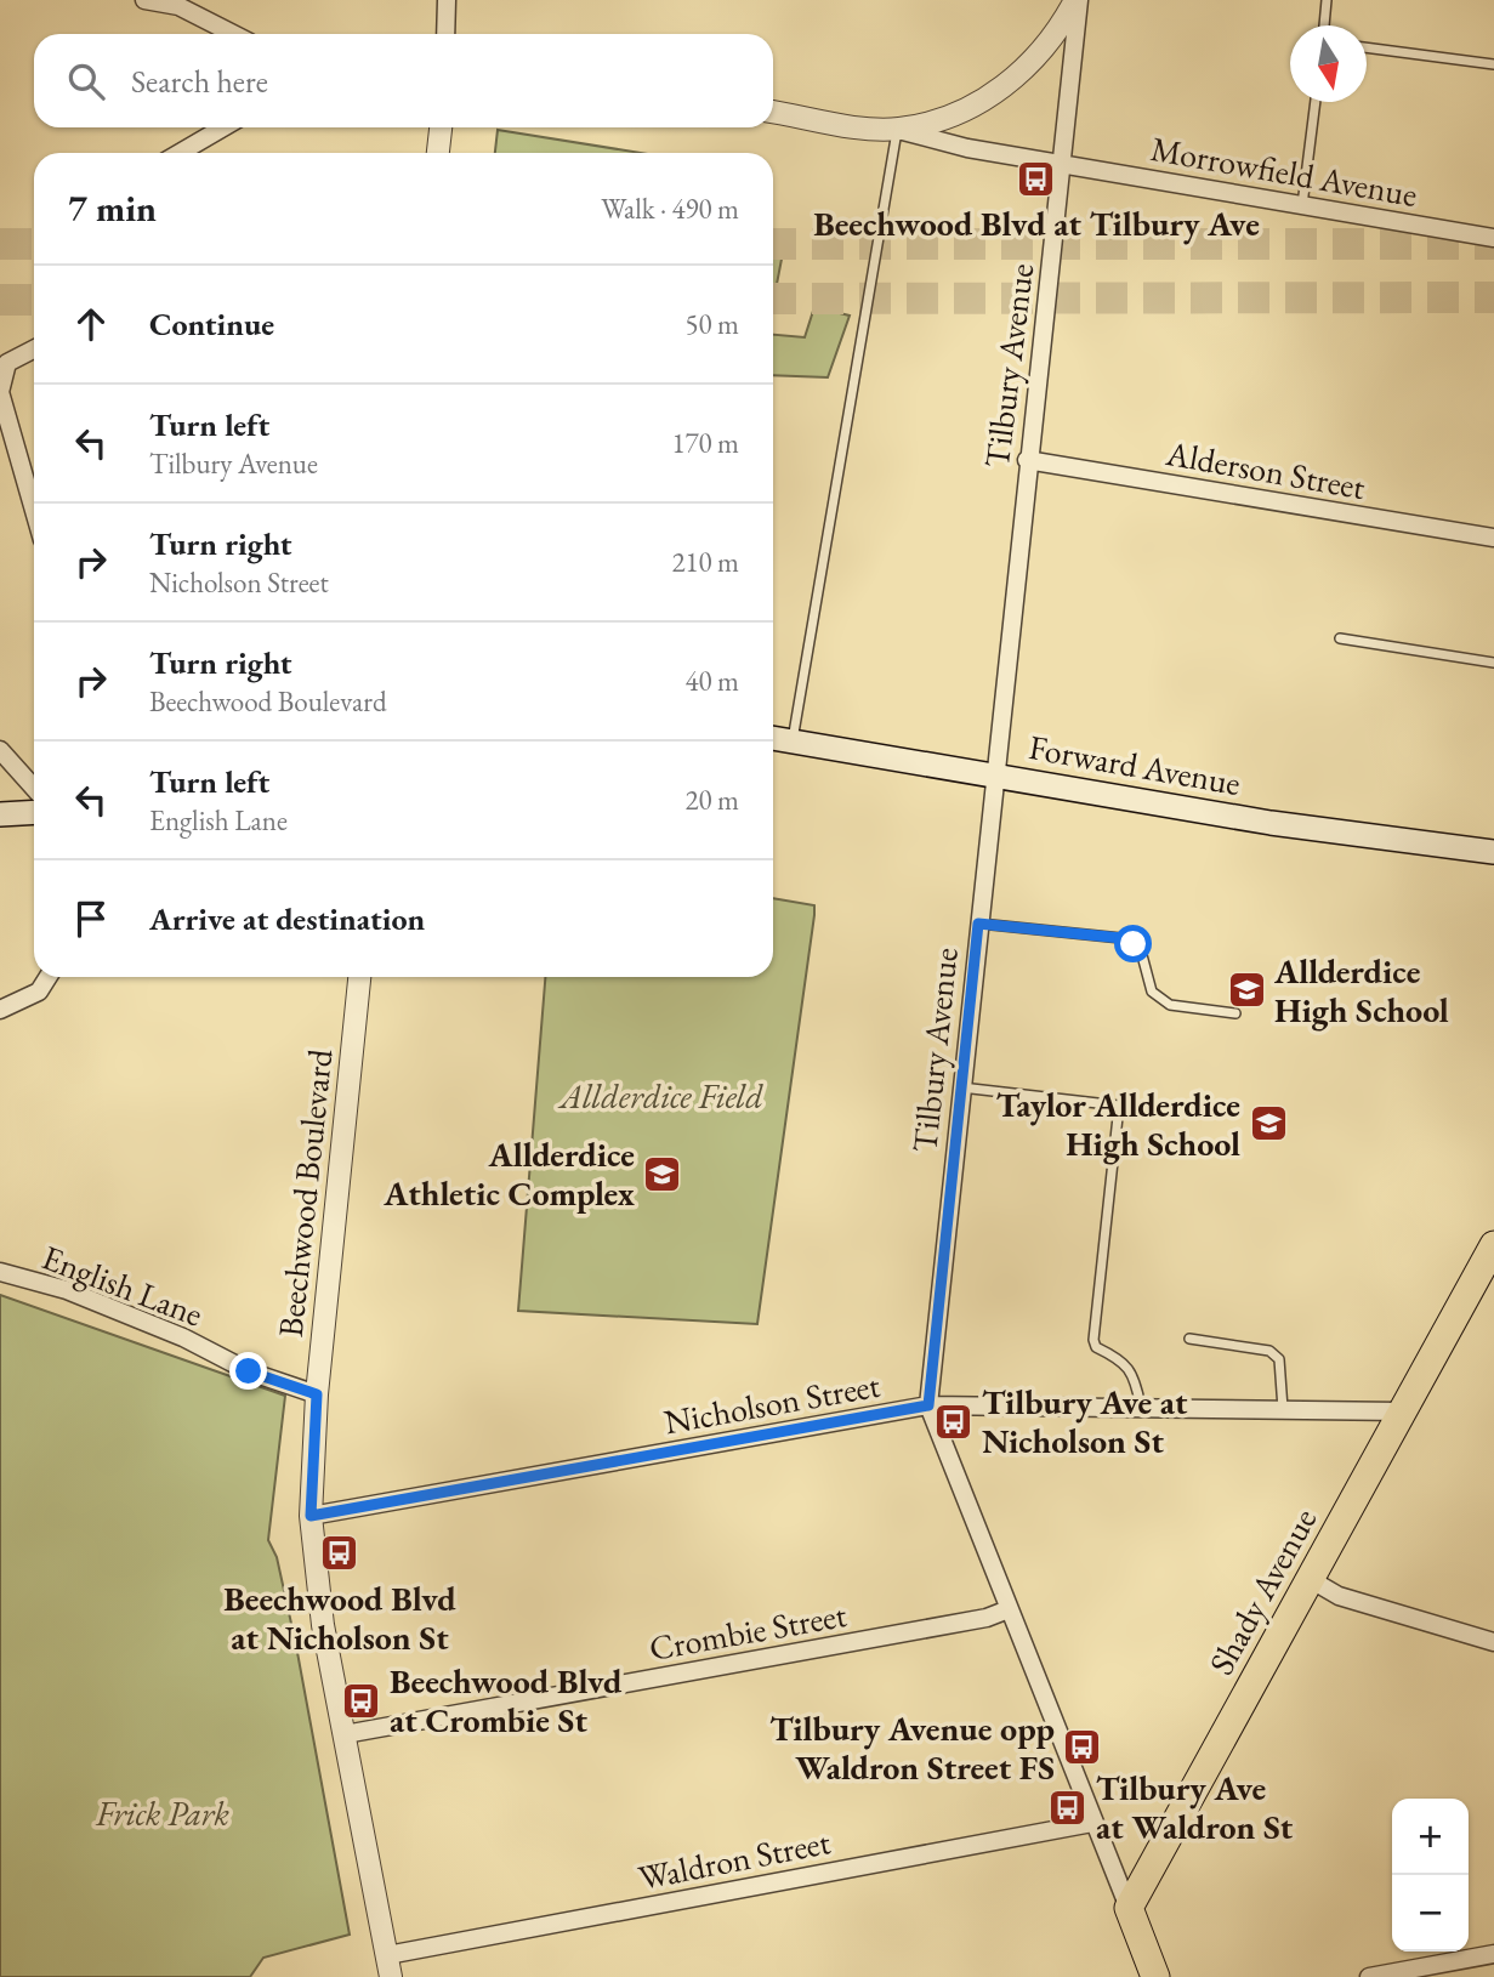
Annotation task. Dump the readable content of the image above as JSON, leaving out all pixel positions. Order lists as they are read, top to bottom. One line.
{"streets":{"main road":["Forward Avenue","Shady Avenue"],"street":["Morrowfield Avenue","Tilbury Avenue","Alderson Street","Beechwood Boulevard","English Lane","Nicholson Street","Crombie Street","Waldron Street"]},"crossings":[["Morrowfield Avenue","Tilbury Avenue"],["Tilbury Avenue","Alderson Street"],["Tilbury Avenue","Forward Avenue"],["Tilbury Avenue","Nicholson Street"],["Tilbury Avenue","Shady Avenue"],["Tilbury Avenue","Crombie Street"],["Tilbury Avenue","Waldron Street"],["Beechwood Boulevard","English Lane"],["Beechwood Boulevard","Nicholson Street"],["Beechwood Boulevard","Crombie Street"],["Beechwood Boulevard","Waldron Street"],["Nicholson Street","Shady Avenue"]],"parks":["Allderdice Field","Frick Park"],"places":{"bus stop":["Beechwood Blvd at Tilbury Ave","Tilbury Ave at Nicholson St","Beechwood Blvd at Nicholson St","Beechwood Blvd at Crombie St","Tilbury Avenue opp Waldron Street FS","Tilbury Ave at Waldron St"],"school or university":["Allderdice High School","Taylor Allderdice High School","Allderdice Athletic Complex"]},"north":"bottom","page":{"search":"Search here","heading":["7 min","Walk · 490 m"],"list":[["Continue","50 m"],["Turn left","Tilbury Avenue","170 m"],["Turn right","Nicholson Street","210 m"],["Turn right","Beechwood Boulevard","40 m"],["Turn left","English Lane","20 m"],"Arrive at destination"],"map_buttons":["+","−"]}}
